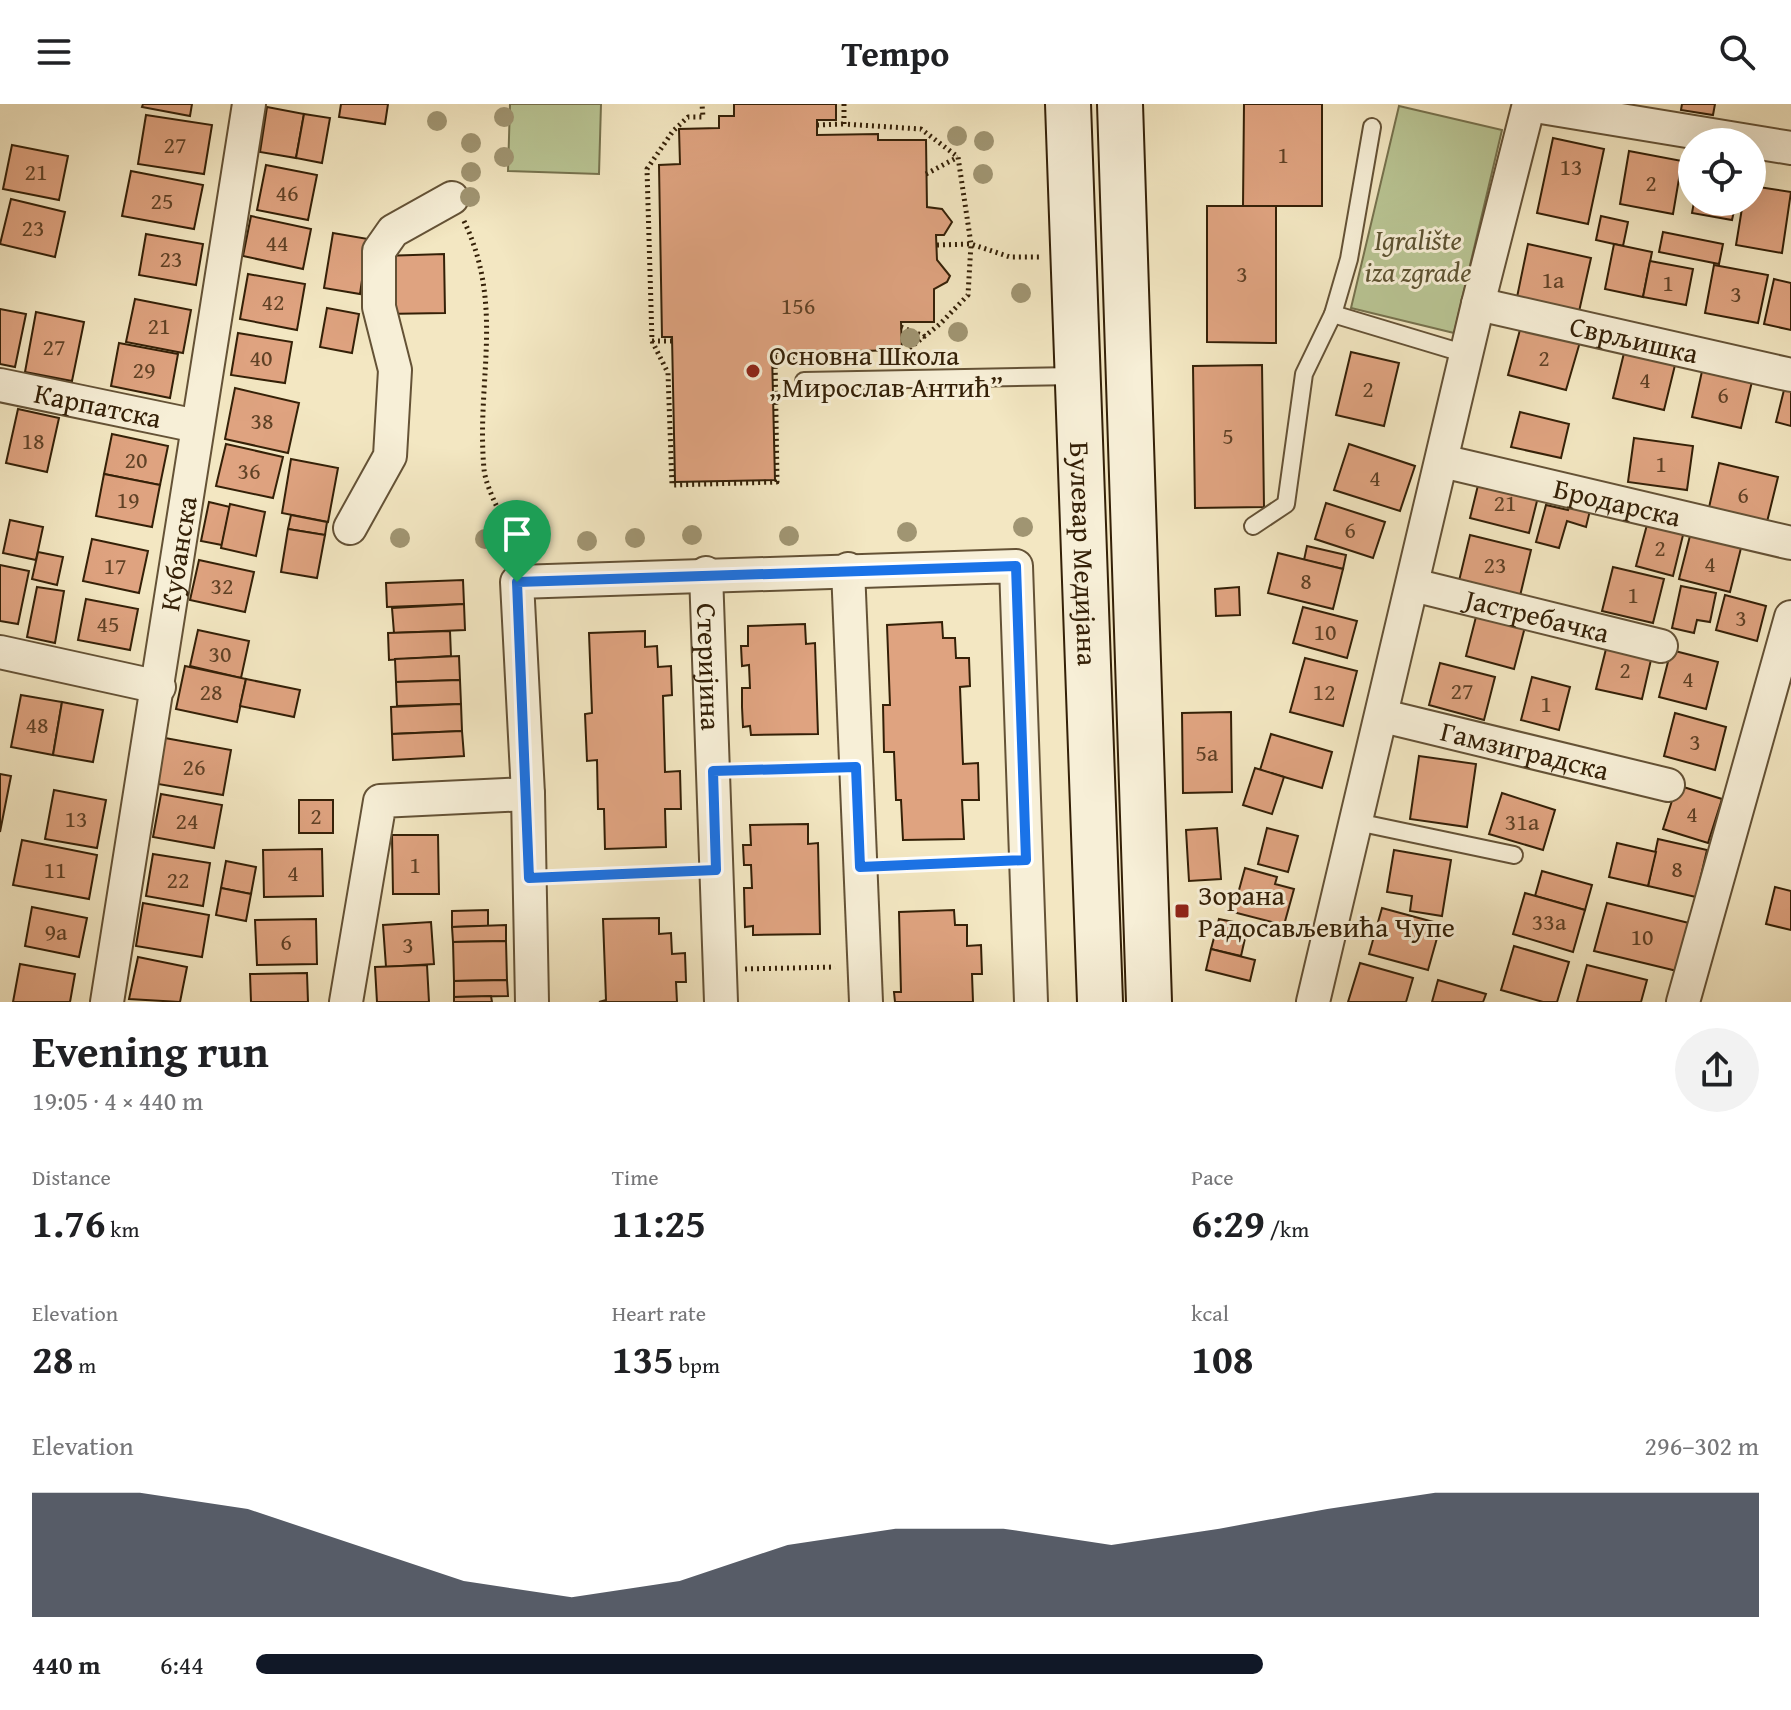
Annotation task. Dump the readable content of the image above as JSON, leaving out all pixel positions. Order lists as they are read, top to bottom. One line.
{"streets":{"main road":["Булевар Медијана"],"street":["Сврљишка","Карпатска","Бродарска","Кубанска","Јастребачка","Стеријина","Гамзиградска"]},"crossings":[["Карпатска","Кубанска"]],"parks":["Igralište iza zgrade"],"places":{"other":["Основна Школа „Мирослав Антић”"],"transit":["Зорана Радосављевића Чупе"]},"house_numbers":["27","1","13","21","2","46","25","23","44","23","3","1a","1","3","42","156","21","27","40","2","29","4","2","6","38","5","18","20","1","36","4","6","19","21","6","2","4","23","17","8","32","1","3","45","10","30","2","4","27","28","12","1","48","3","5a","26","4","2","13","24","31a","1","8","11","4","22","33a","9a","10","6","3"],"page":{"header":"Tempo","heading":["Evening run","19:05 · 4 × 440 m"],"stats":[["Distance","1.76 km"],["Time","11:25"],["Pace","6:29 /km"],["Elevation","28 m"],["Heart rate","135 bpm"],["kcal","108"]],"chart":["Elevation","296–302 m"],"list":[{"name":"440 m","note":"6:44"}]}}
